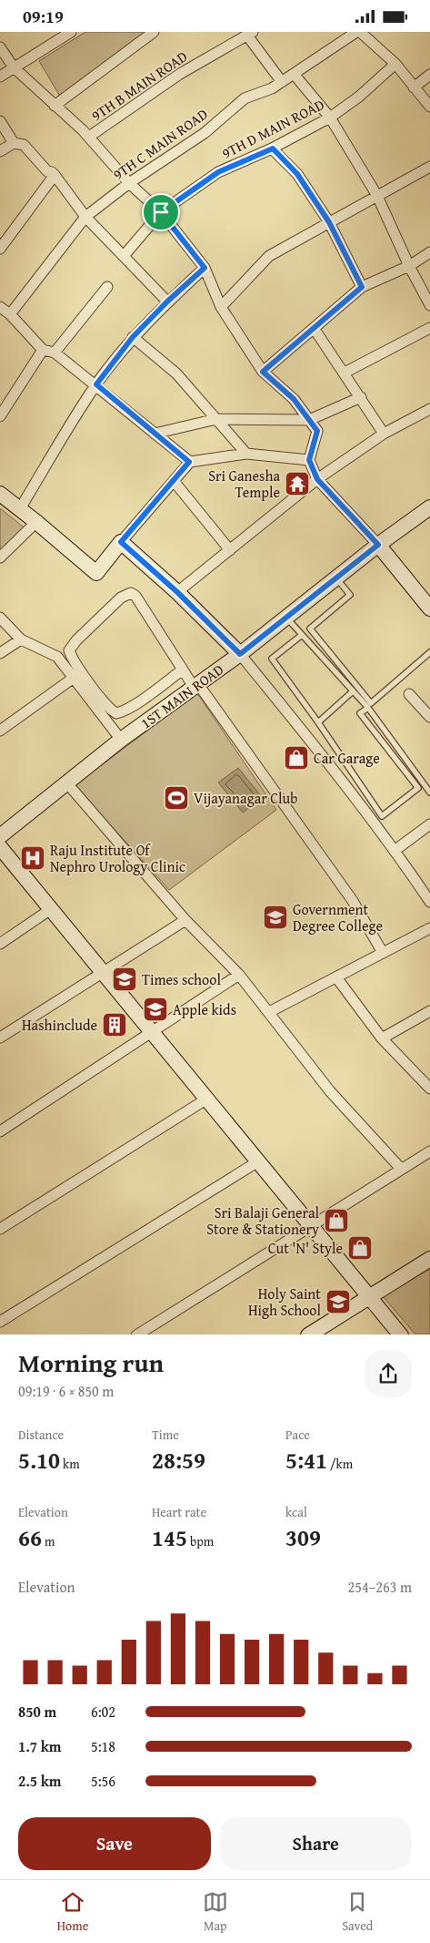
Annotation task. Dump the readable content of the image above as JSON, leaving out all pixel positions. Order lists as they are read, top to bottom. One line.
{"streets":{"street":["9TH B MAIN ROAD","9TH D MAIN ROAD","9TH C MAIN ROAD","1ST MAIN ROAD"]},"places":{"temple":["Sri Ganesha Temple"],"shop":["Car Garage","Sri Balaji General Store & Stationery","Cut 'N' Style"],"sports":["Vijayanagar Club"],"hospital":["Raju Institute Of Nephro Urology Clinic"],"school or university":["Government Degree College","Times school","Apple kids","Holy Saint High School"],"building":["Hashinclude"]},"page":{"status":"09:19","heading":["Morning run","09:19 · 6 × 850 m"],"stats":[["Distance","5.10 km"],["Time","28:59"],["Pace","5:41 /km"],["Elevation","66 m"],["Heart rate","145 bpm"],["kcal","309"]],"chart":["Elevation","254–263 m"],"list":[{"name":"850 m","note":"6:02"},{"name":"1.7 km","note":"5:18"},{"name":"2.5 km","note":"5:56"}],"buttons":["Save","Share"],"tabs":["Home","Map","Saved"]}}
